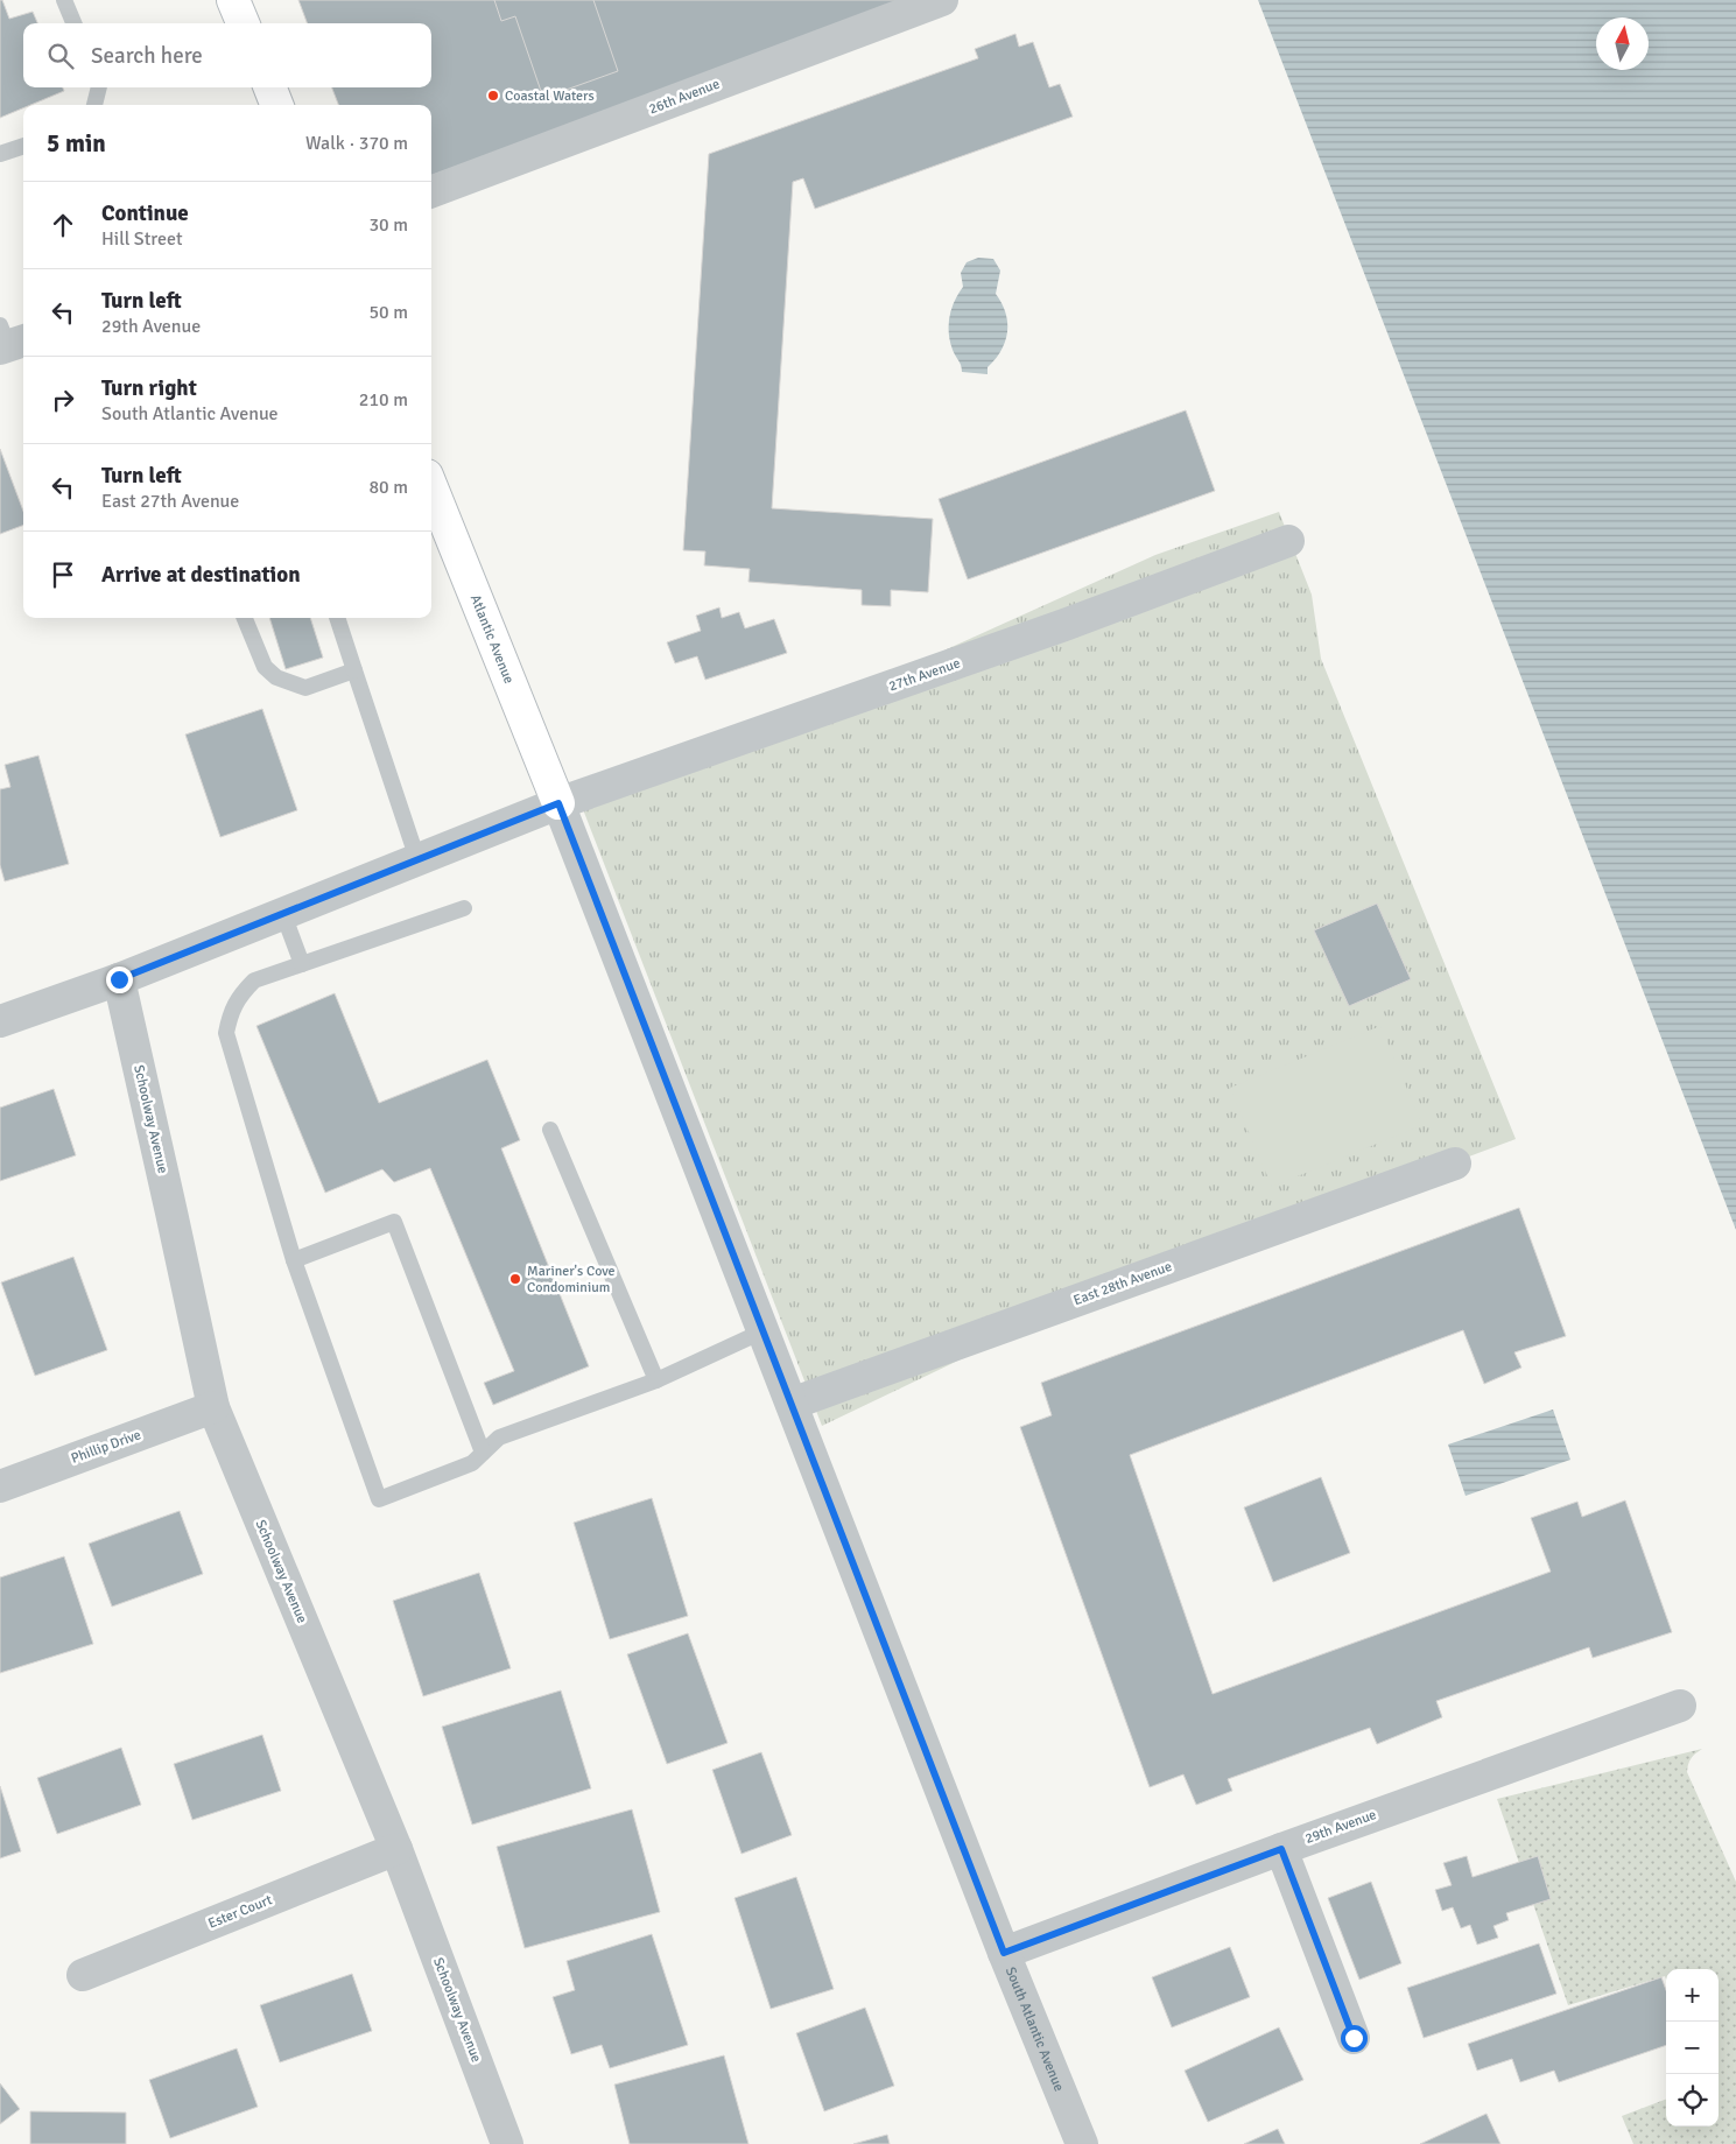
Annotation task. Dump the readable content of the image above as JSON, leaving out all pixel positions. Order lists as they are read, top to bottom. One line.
{"streets":{"main road":["Atlantic Avenue"],"street":["26th Avenue","27th Avenue","Schoolway Avenue","East 28th Avenue","Phillip Drive","29th Avenue","Ester Court","South Atlantic Avenue"]},"crossings":[["Atlantic Avenue","27th Avenue"],["Atlantic Avenue","South Atlantic Avenue"],["27th Avenue","Schoolway Avenue"],["27th Avenue","South Atlantic Avenue"],["Schoolway Avenue","Phillip Drive"],["Schoolway Avenue","Ester Court"],["East 28th Avenue","South Atlantic Avenue"],["29th Avenue","South Atlantic Avenue"]],"places":["Coastal Waters","Mariner's Cove Condominium"],"north":"top","page":{"search":"Search here","heading":["5 min","Walk · 370 m"],"list":[["Continue","Hill Street","30 m"],["Turn left","29th Avenue","50 m"],["Turn right","South Atlantic Avenue","210 m"],["Turn left","East 27th Avenue","80 m"],"Arrive at destination"],"map_buttons":["+","−"]}}
